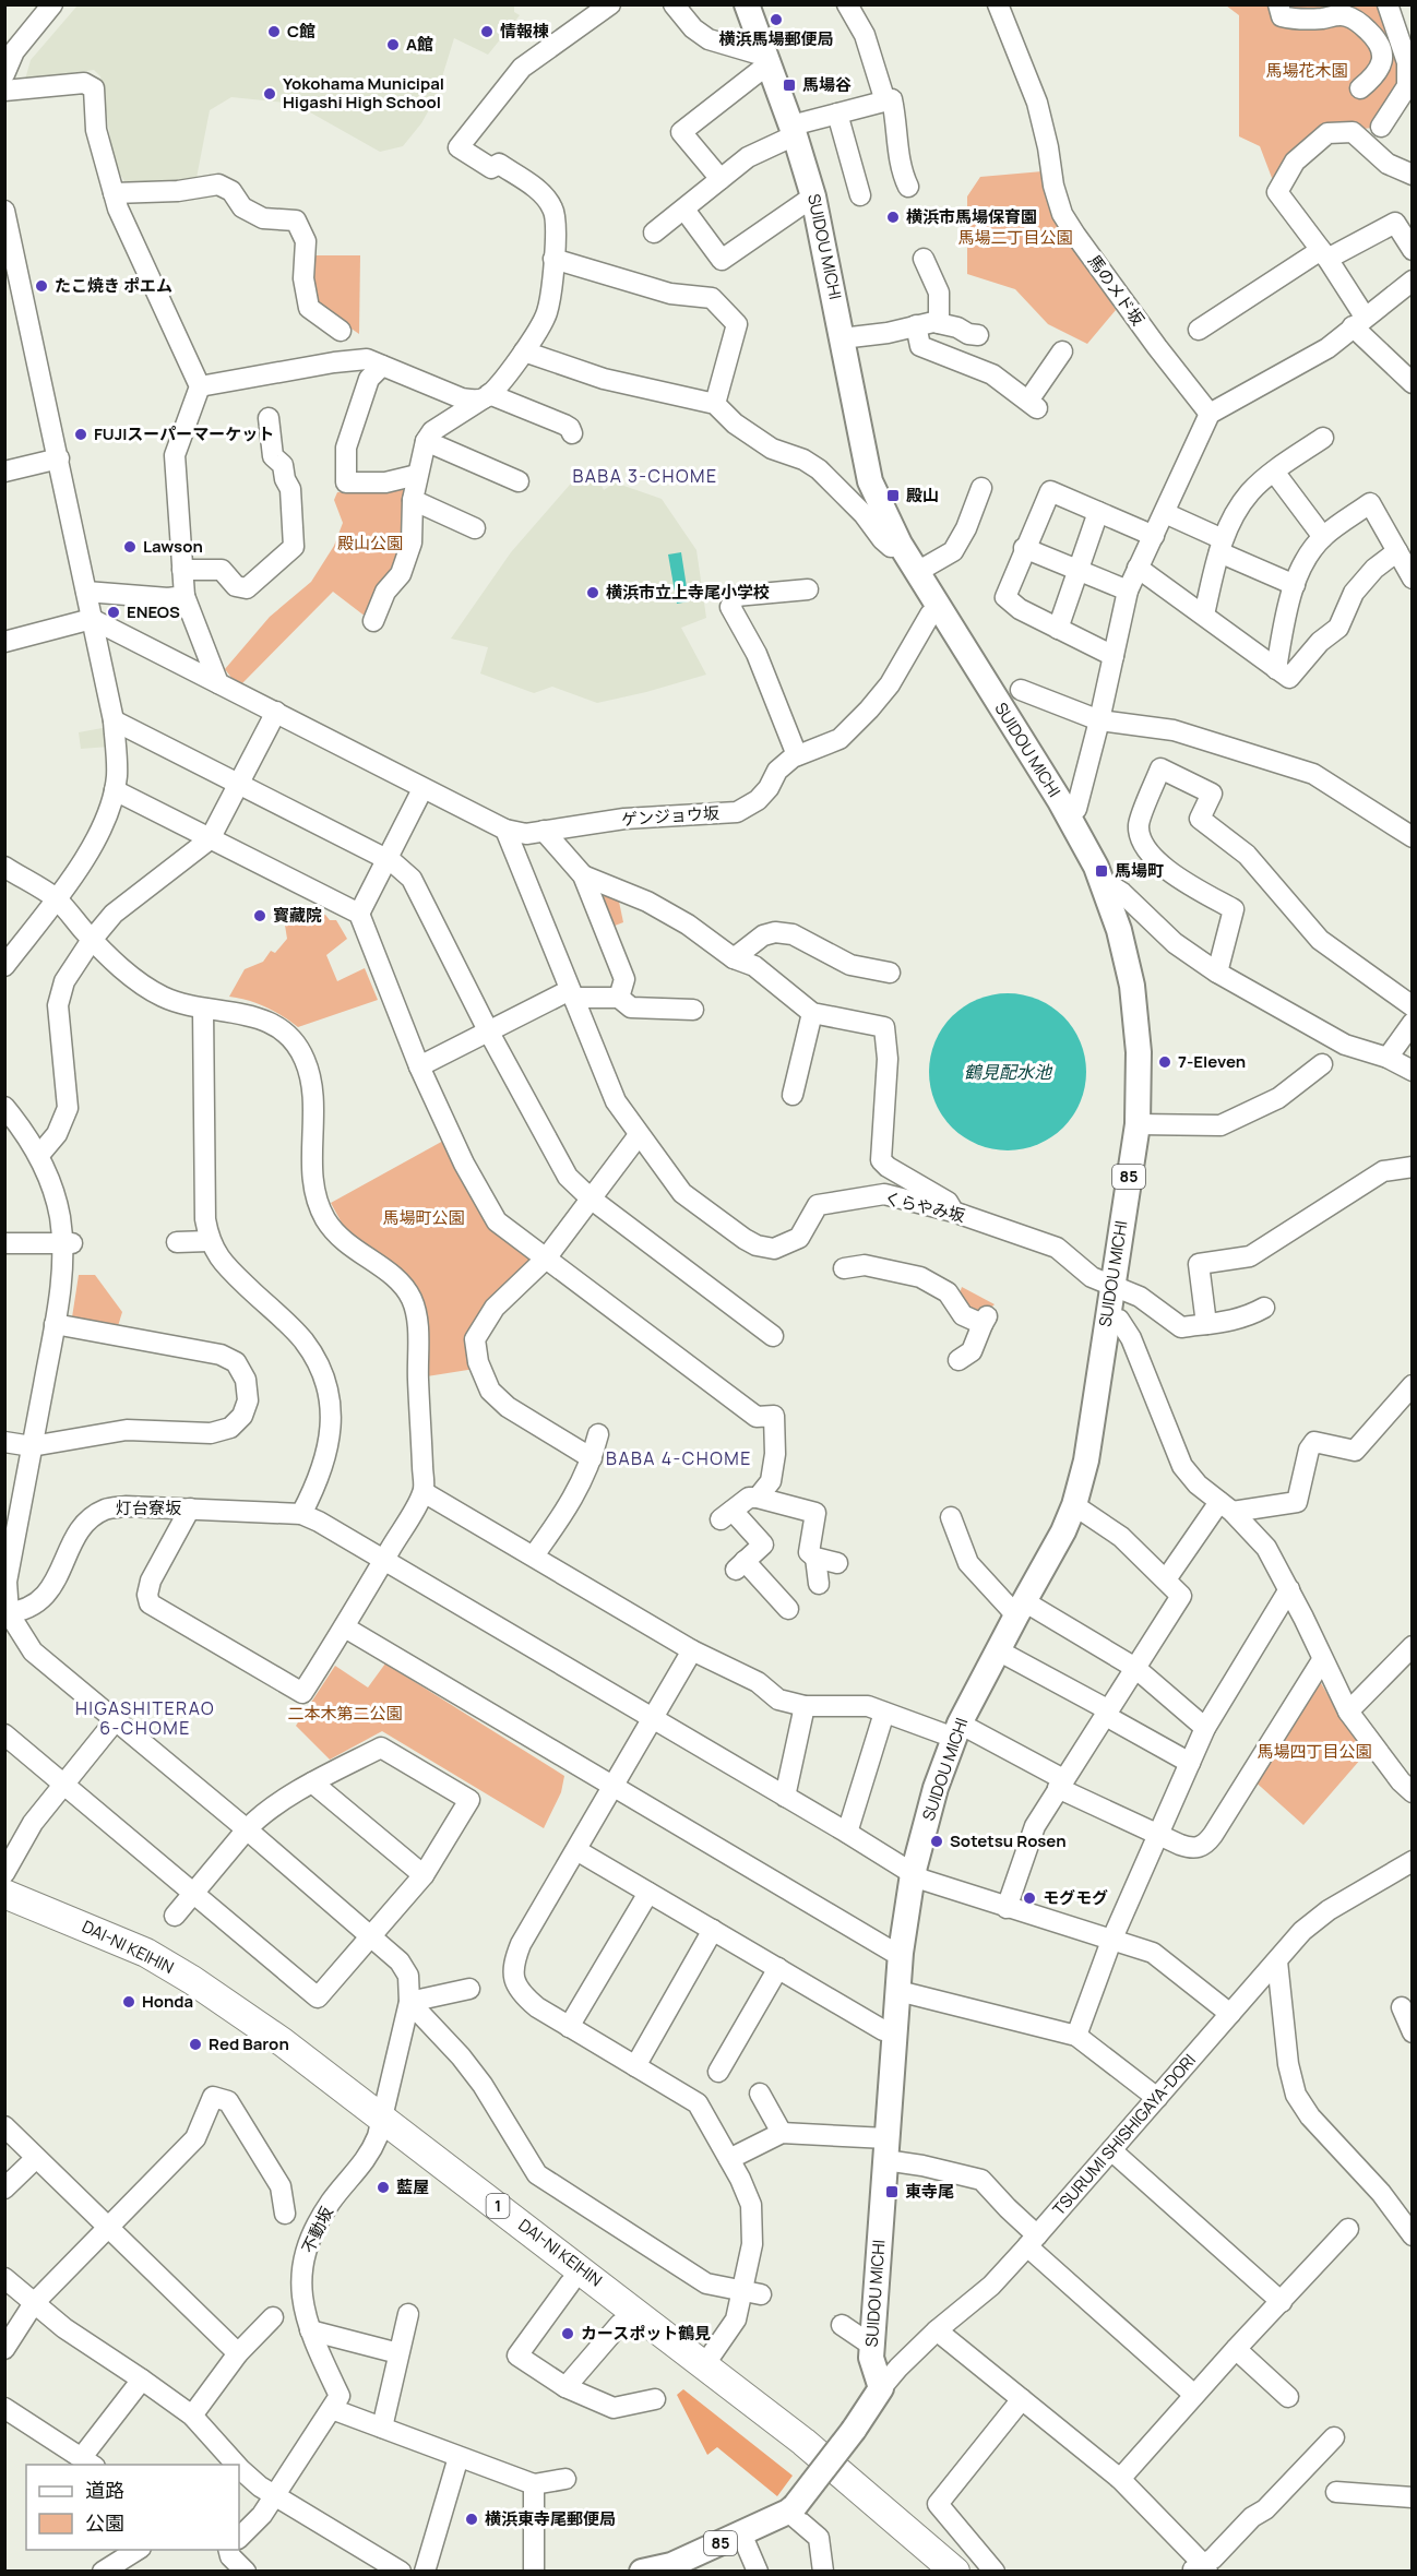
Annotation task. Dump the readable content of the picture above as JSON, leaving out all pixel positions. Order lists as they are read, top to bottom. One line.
{"streets":{"highway":["DAI-NI KEIHIN","1"],"main road":["SUIDOU MICHI","85","TSURUMI SHISHIGAYA-DORI"],"street":["馬のメド坂","ゲンジョウ坂","くらやみ坂","灯台寮坂","不動坂"]},"crossings":[["SUIDOU MICHI","ゲンジョウ坂"],["SUIDOU MICHI","くらやみ坂"],["SUIDOU MICHI","TSURUMI SHISHIGAYA-DORI"],["85","TSURUMI SHISHIGAYA-DORI"],["DAI-NI KEIHIN","不動坂"]],"districts":["BABA 3-CHOME","BABA 4-CHOME","HIGASHITERAO 6-CHOME"],"water":["鶴見配水池"],"parks":["馬場花木園","馬場二丁目公園","殿山公園","馬場町公園","二本木第二公園","馬場四丁目公園"],"places":{"other":["横浜馬場郵便局","C館","情報棟","A館","Yokohama Municipal Higashi High School","横浜市馬場保育園","たこ焼き ポエム","FUJIスーパーマーケット","Lawson","横浜市立上寺尾小学校","ENEOS","寳藏院","7-Eleven","Sotetsu Rosen","モグモグ","Honda","Red Baron","藍屋","カースポット鶴見","横浜東寺尾郵便局"],"transit":["馬場谷","殿山","馬場町","東寺尾"]},"legend":["道路","公園"]}
